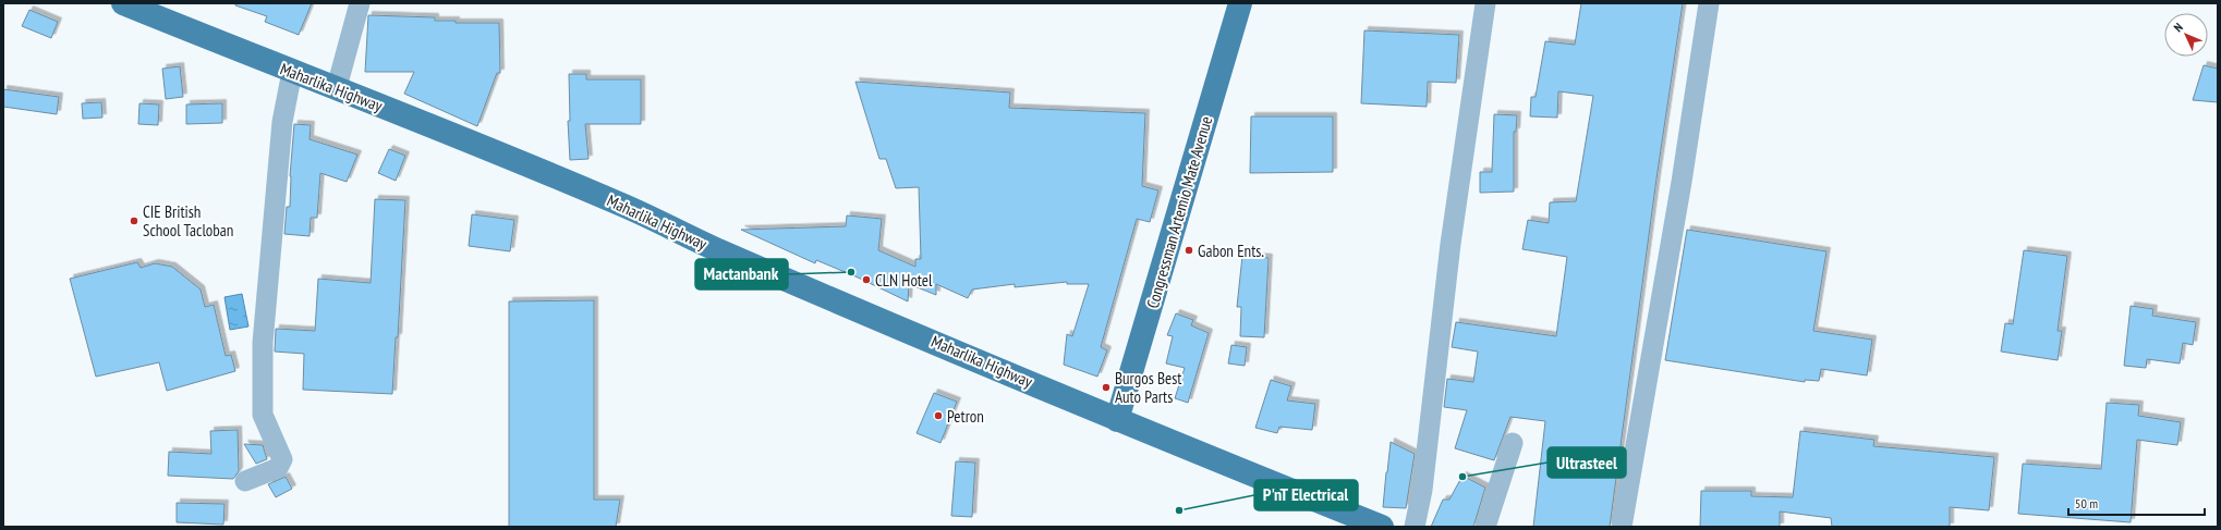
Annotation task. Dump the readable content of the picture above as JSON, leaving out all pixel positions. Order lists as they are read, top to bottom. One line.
{"streets":{"main road":["Maharlika Highway","Congressman Artemio Mate Avenue"]},"crossings":[["Maharlika Highway","Congressman Artemio Mate Avenue"]],"places":["CIE British School Tacloban","Gabon Ents.","Mactanbank","CLN Hotel","Burgos Best Auto Parts","Petron","Ultrasteel","P'nT Electrical"],"scale_bar":"50 m","north":"top left"}
